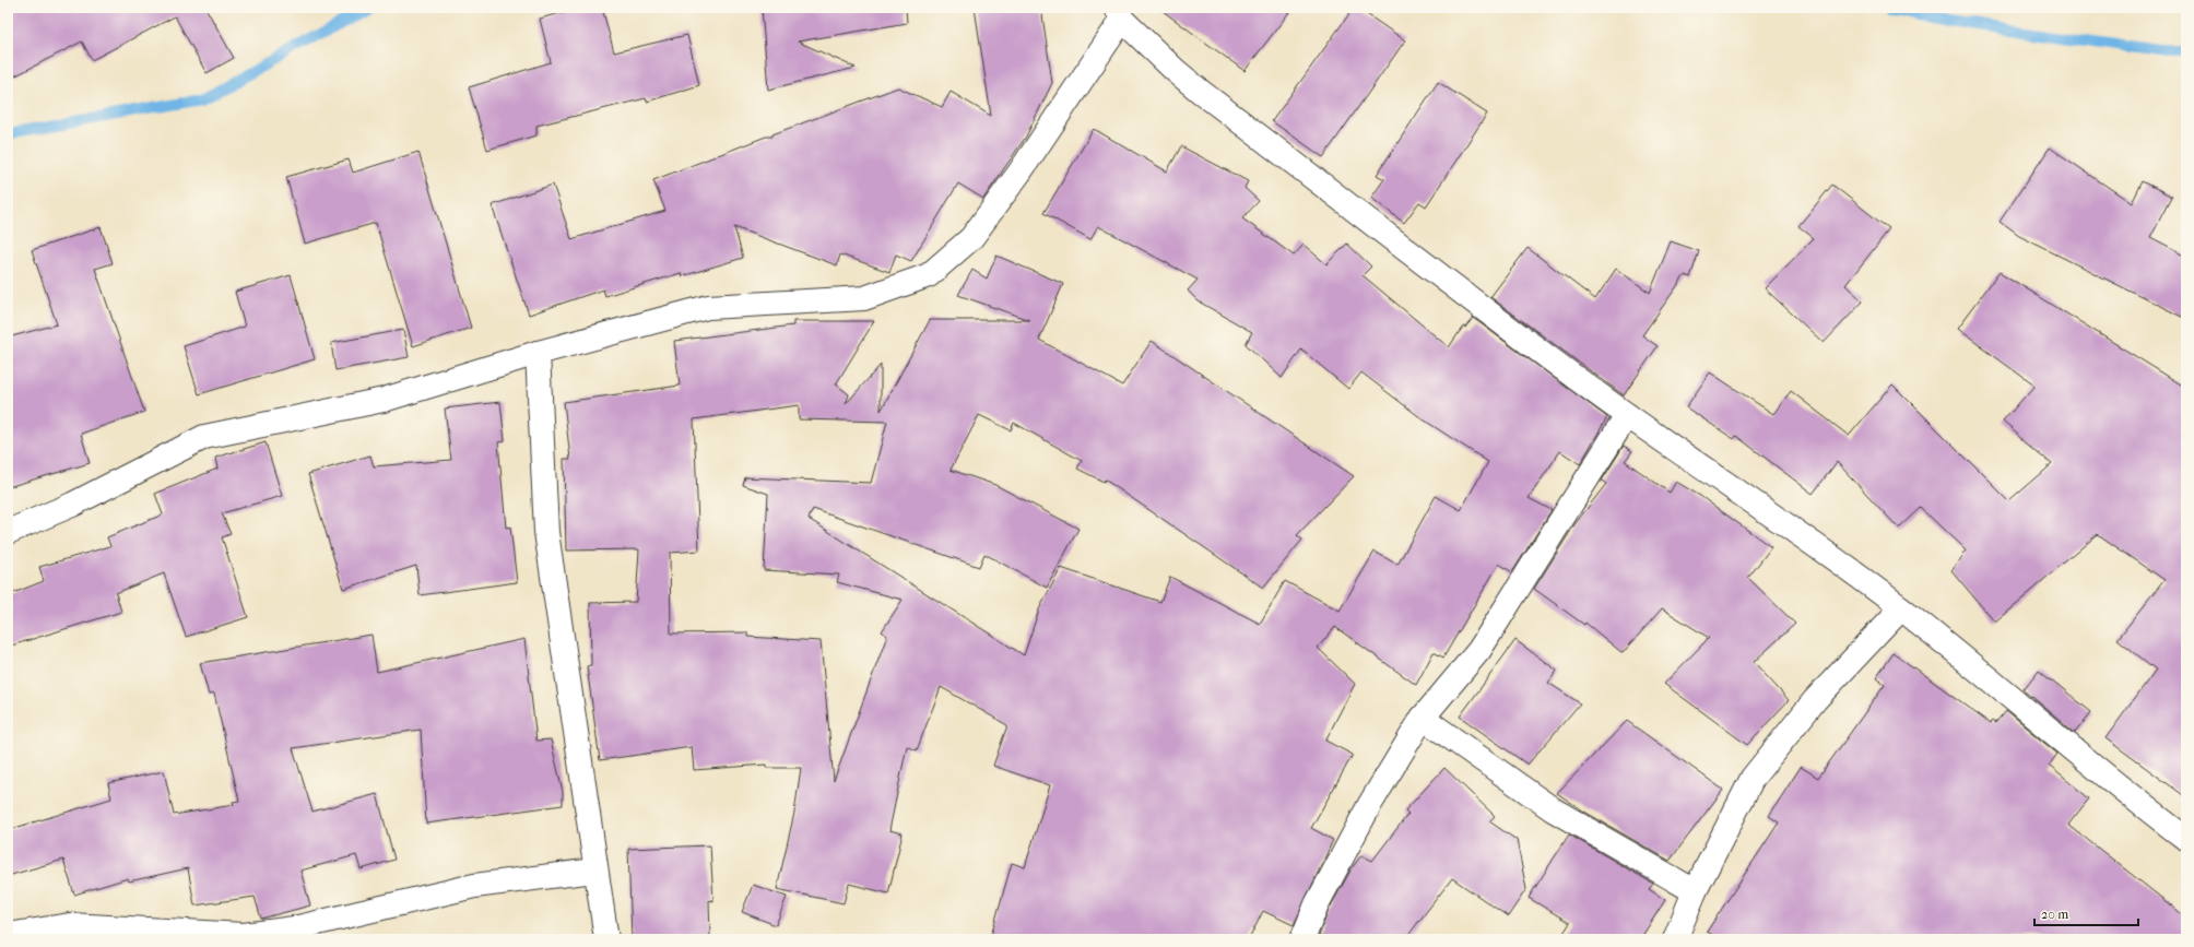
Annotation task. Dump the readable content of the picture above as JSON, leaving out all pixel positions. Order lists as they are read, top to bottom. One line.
{"scale_bar":"20 m"}
